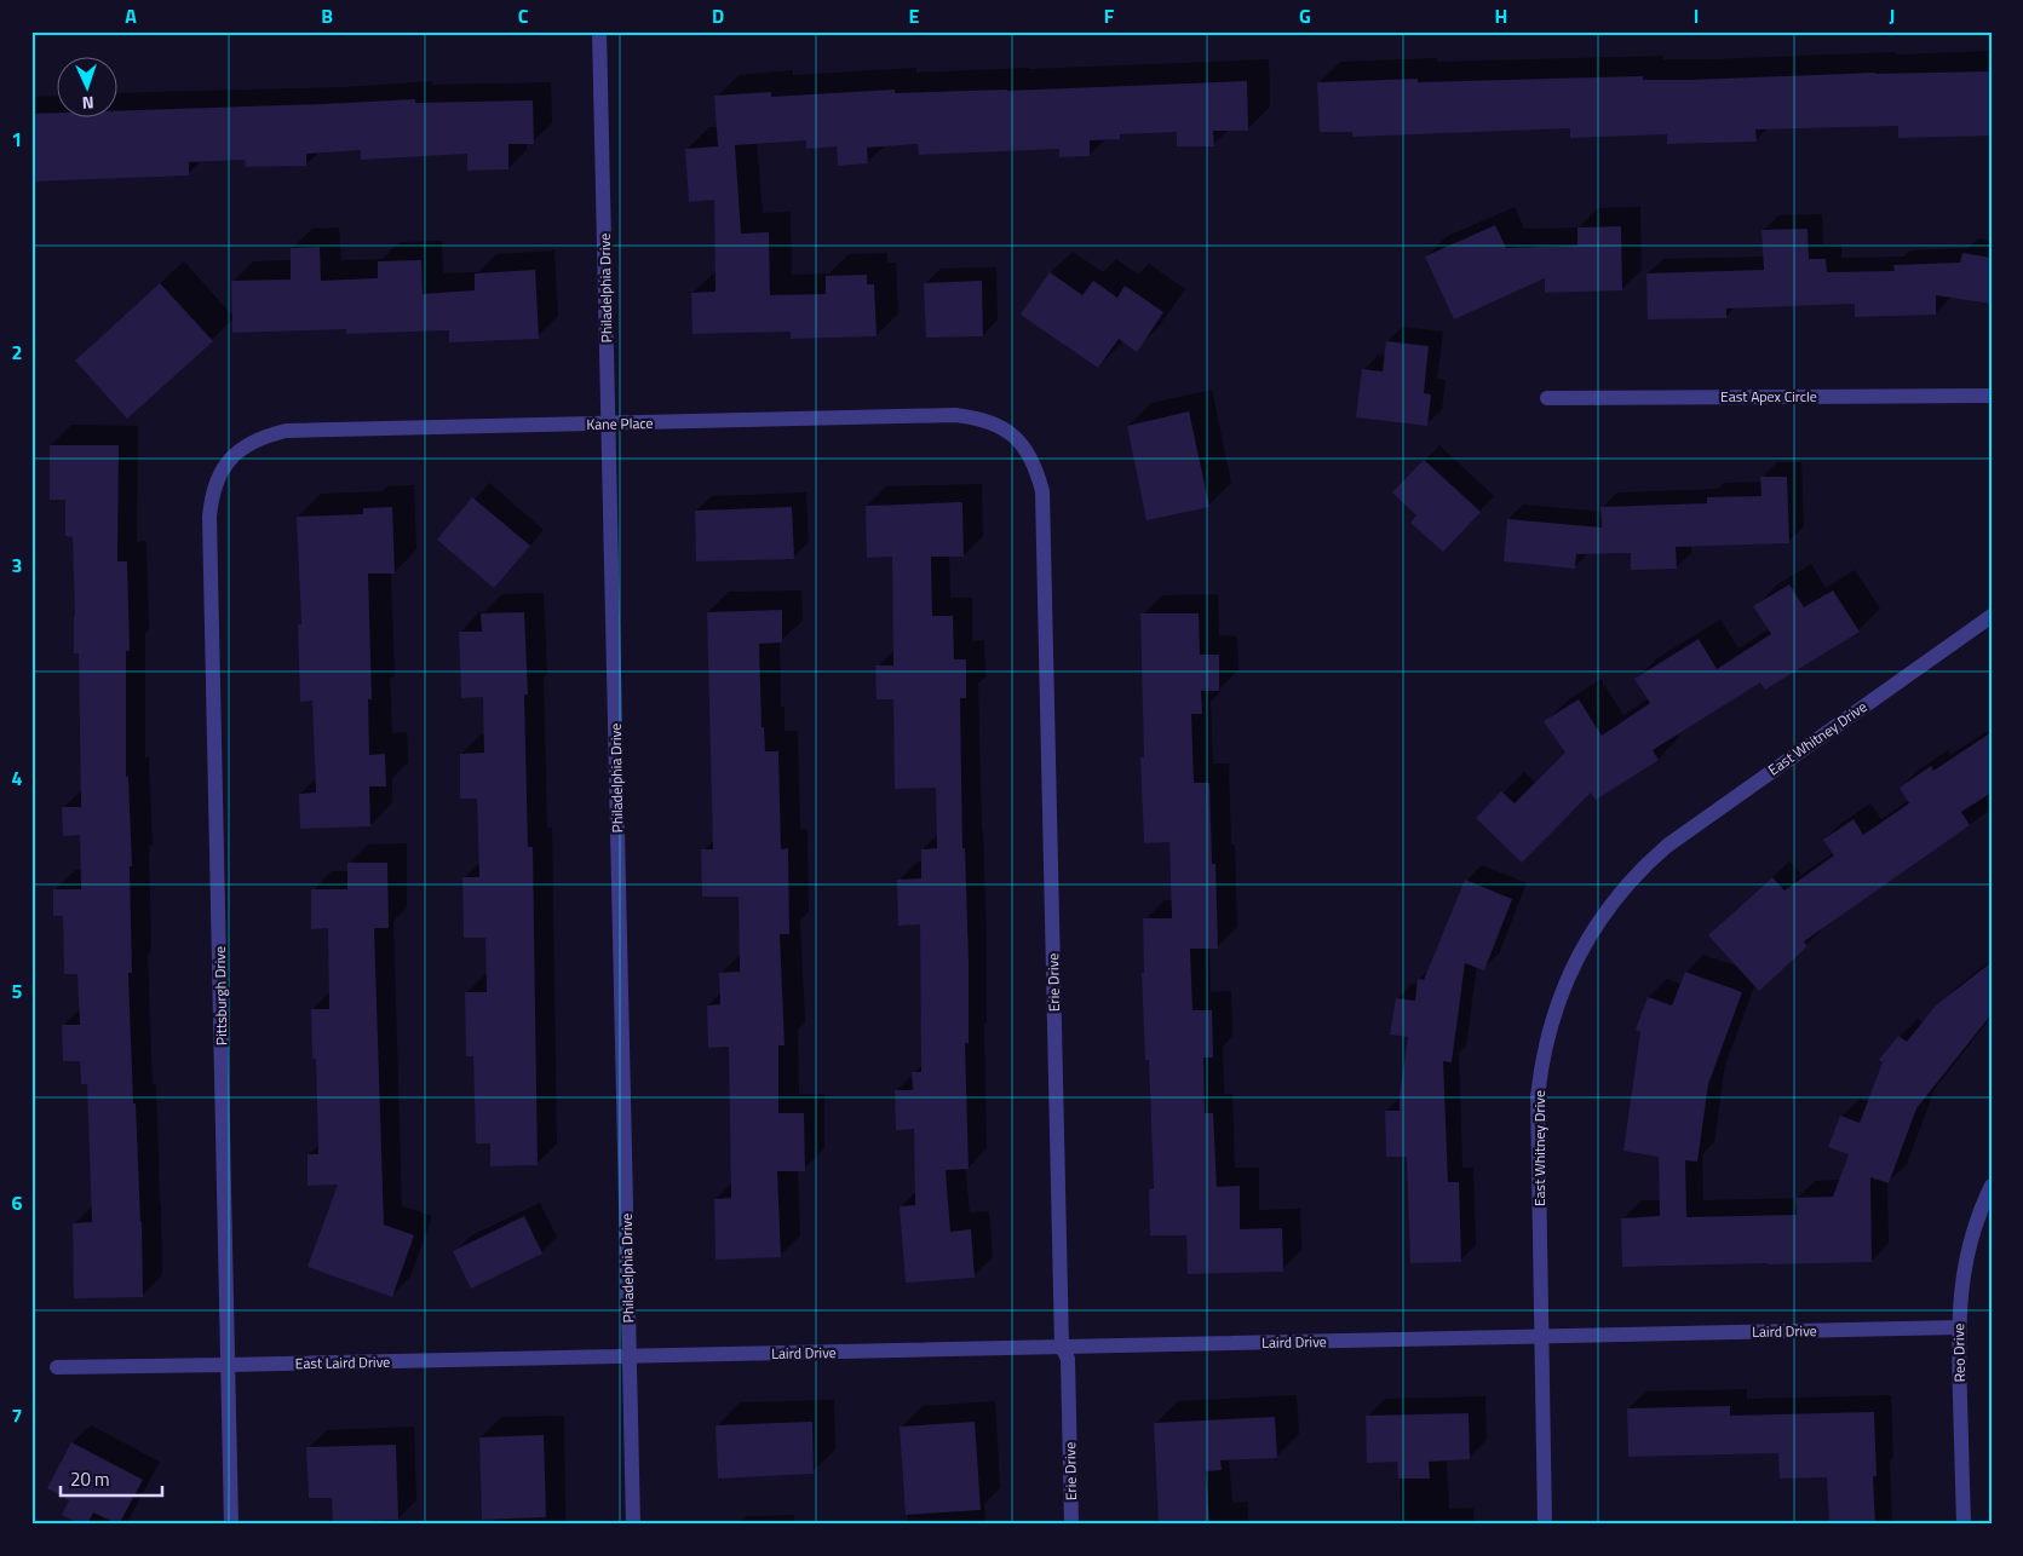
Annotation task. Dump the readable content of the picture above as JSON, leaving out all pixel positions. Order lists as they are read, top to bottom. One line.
{"streets":{"street":["Philadelphia Drive","East Apex Circle","Kane Place","East Whitney Drive","Erie Drive","Pittsburgh Drive","Laird Drive","Reo Drive","East Laird Drive"]},"crossings":[["Philadelphia Drive","Kane Place"],["Philadelphia Drive","Laird Drive"],["Philadelphia Drive","East Laird Drive"],["Kane Place","Erie Drive"],["Kane Place","Pittsburgh Drive"],["East Whitney Drive","Laird Drive"],["Erie Drive","Laird Drive"],["Pittsburgh Drive","East Laird Drive"],["Laird Drive","Reo Drive"],["Laird Drive","East Laird Drive"]],"scale_bar":"20 m","north":"bottom","grid":{"columns":["A","B","C","D","E","F","G","H","I","J"],"rows":["1","2","3","4","5","6","7"]}}
